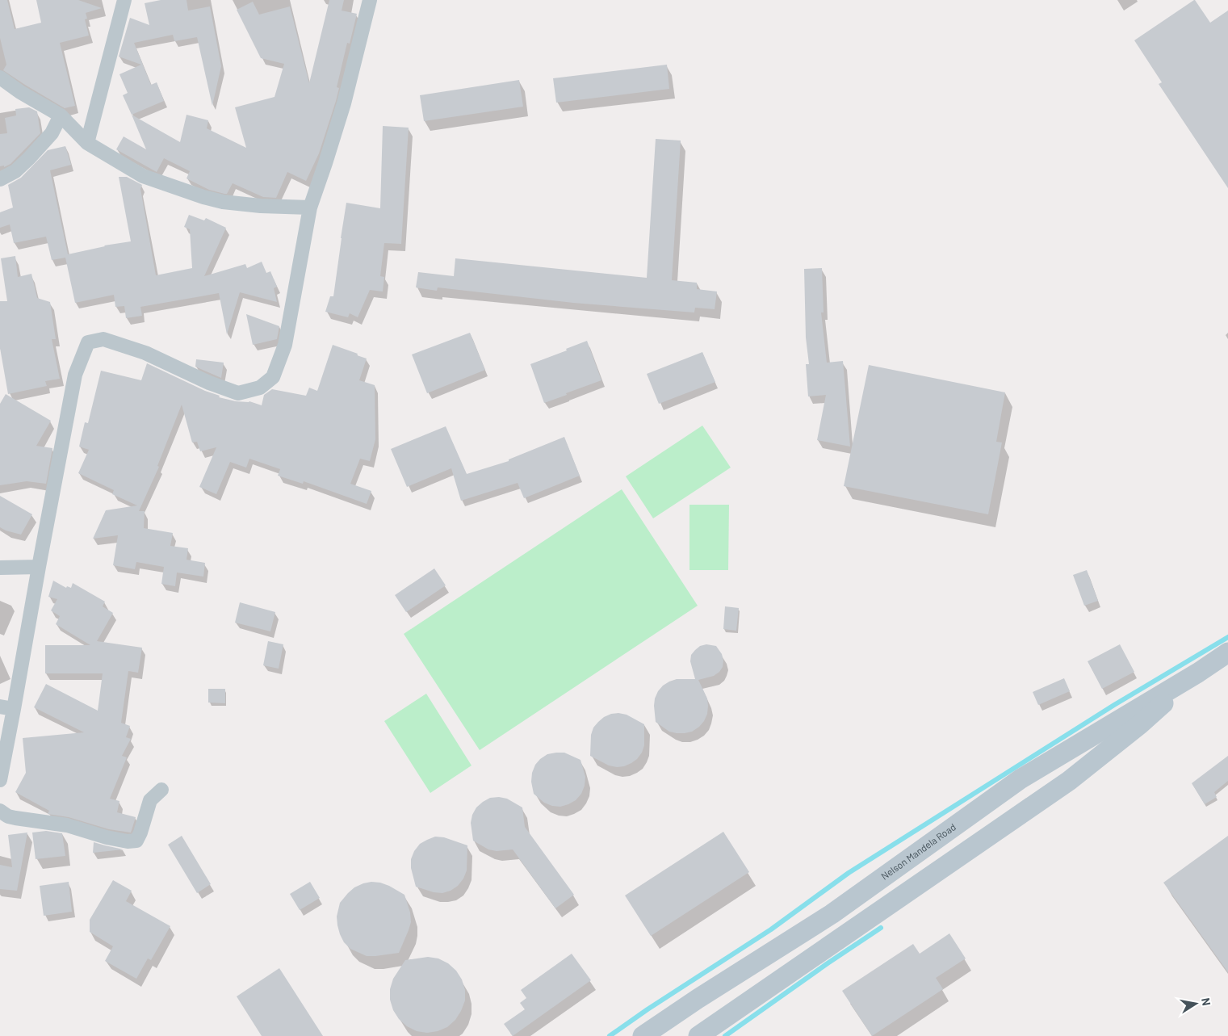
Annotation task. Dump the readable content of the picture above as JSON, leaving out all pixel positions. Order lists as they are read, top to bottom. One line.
{"streets":{"main road":["Nelson Mandela Road"]},"north":"right"}
